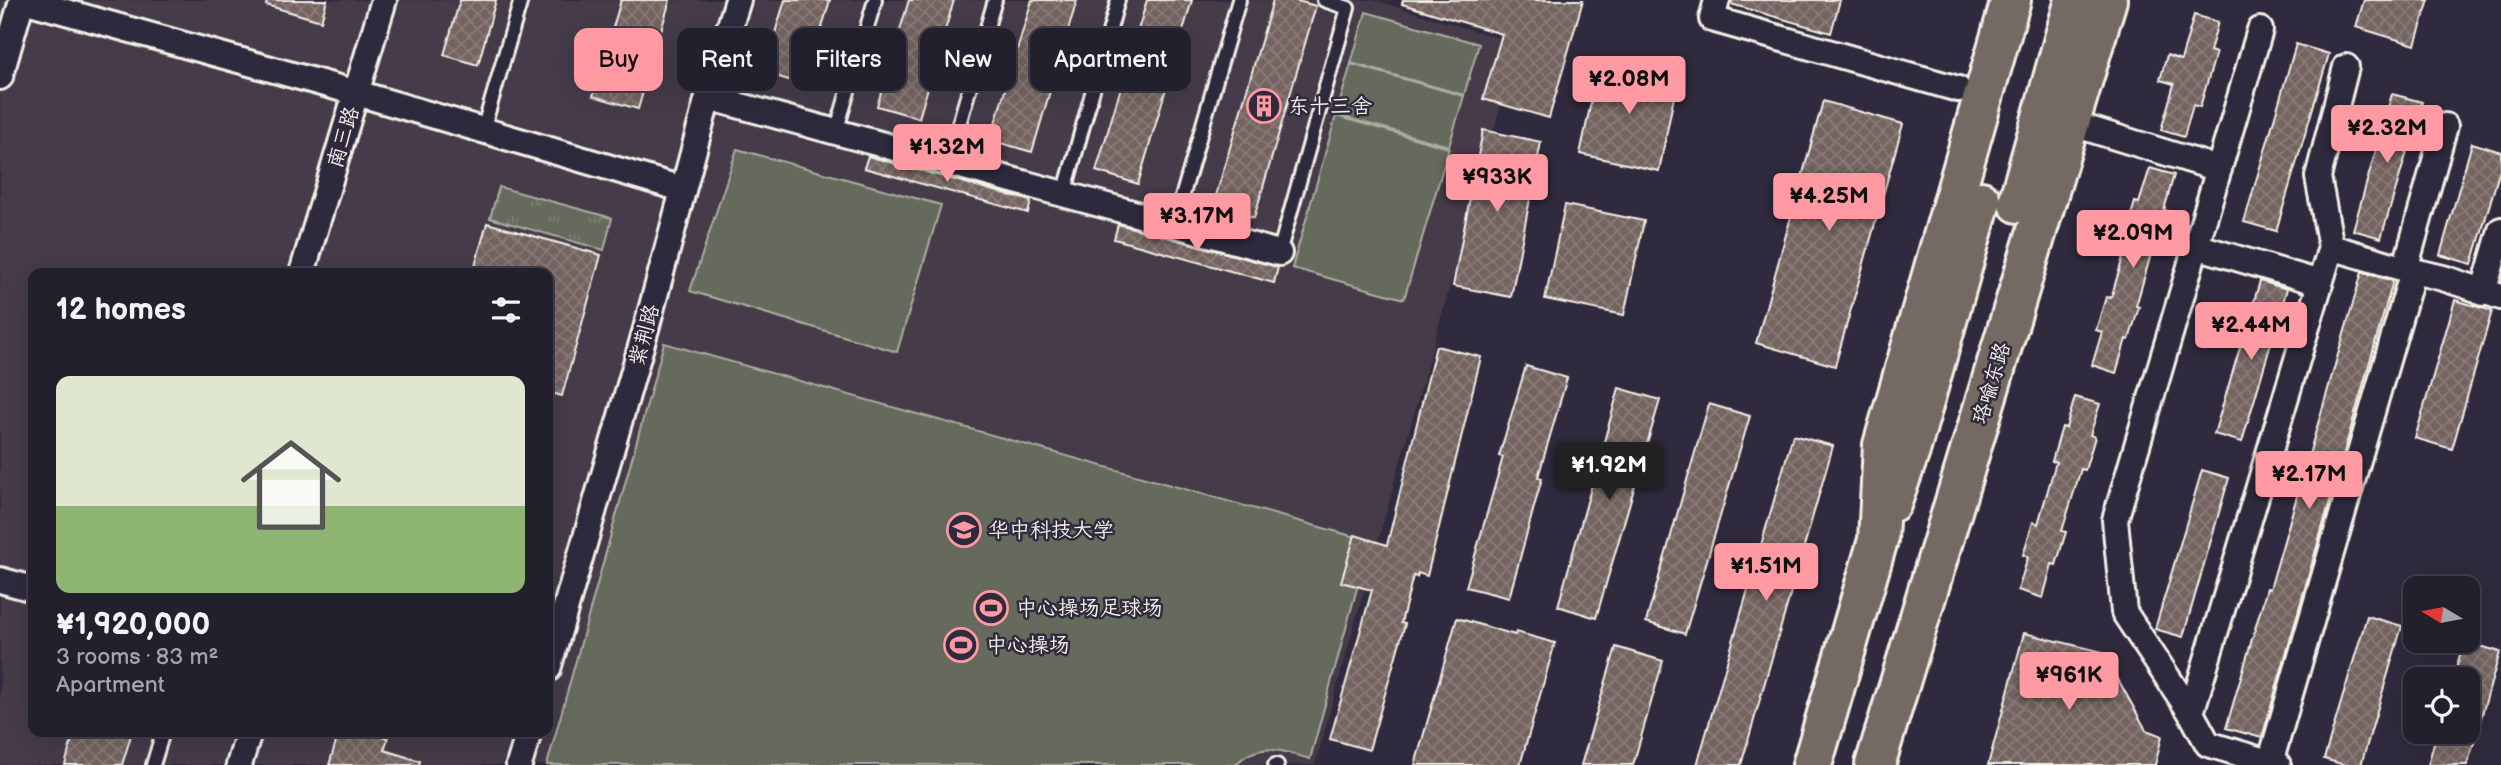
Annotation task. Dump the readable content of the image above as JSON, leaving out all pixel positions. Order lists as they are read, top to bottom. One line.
{"streets":{"highway":["珞喻东路"],"street":["南三路","紫荆路"]},"places":{"building":["东十三舍"],"school or university":["华中科技大学"],"sports":["中心操场足球场","中心操场"]},"north":"left","page":{"chip":["Buy","Rent","Filters","New","Apartment"],"price":["¥2.08M","¥2.32M","¥1.32M","¥933K","¥4.25M","¥3.17M","¥2.09M","¥2.44M","¥1.92M","¥2.17M","¥1.51M","¥961K"],"heading":"12 homes","list":[{"name":"¥1,920,000","note":"3 rooms · 83 m² · Apartment"}]}}
